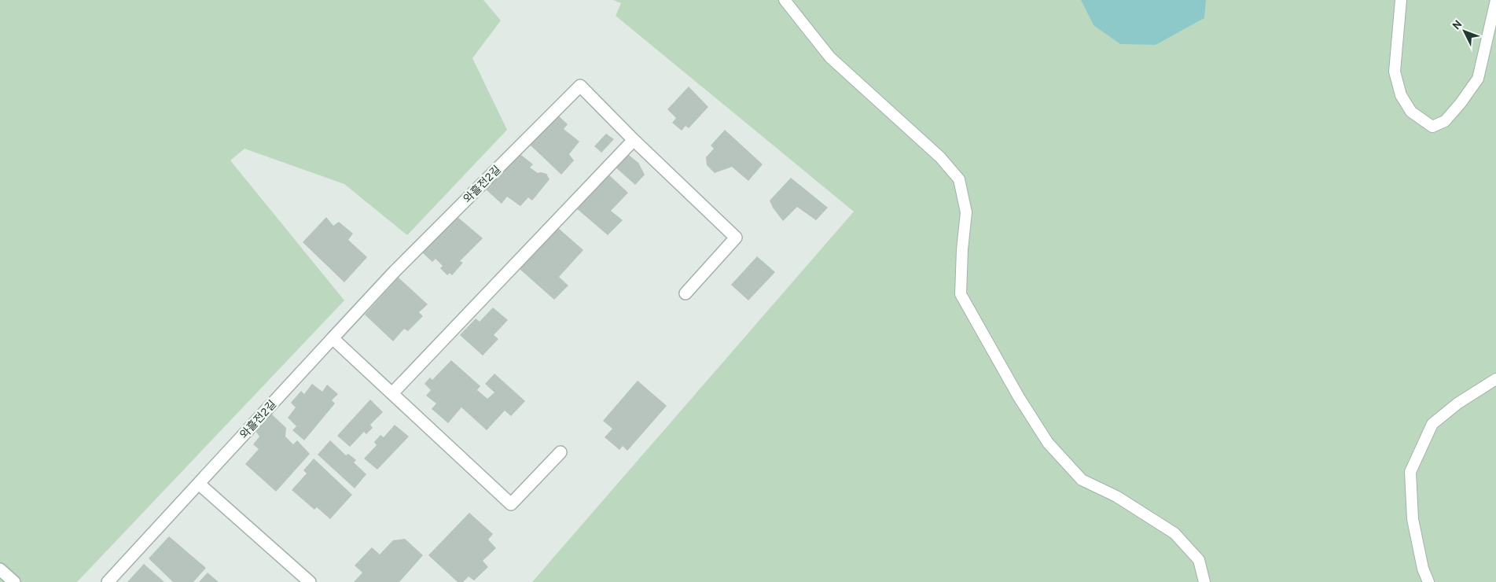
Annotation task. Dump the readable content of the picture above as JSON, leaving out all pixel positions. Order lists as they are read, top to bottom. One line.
{"streets":{"street":["와흘전2길"]},"north":"top left"}
